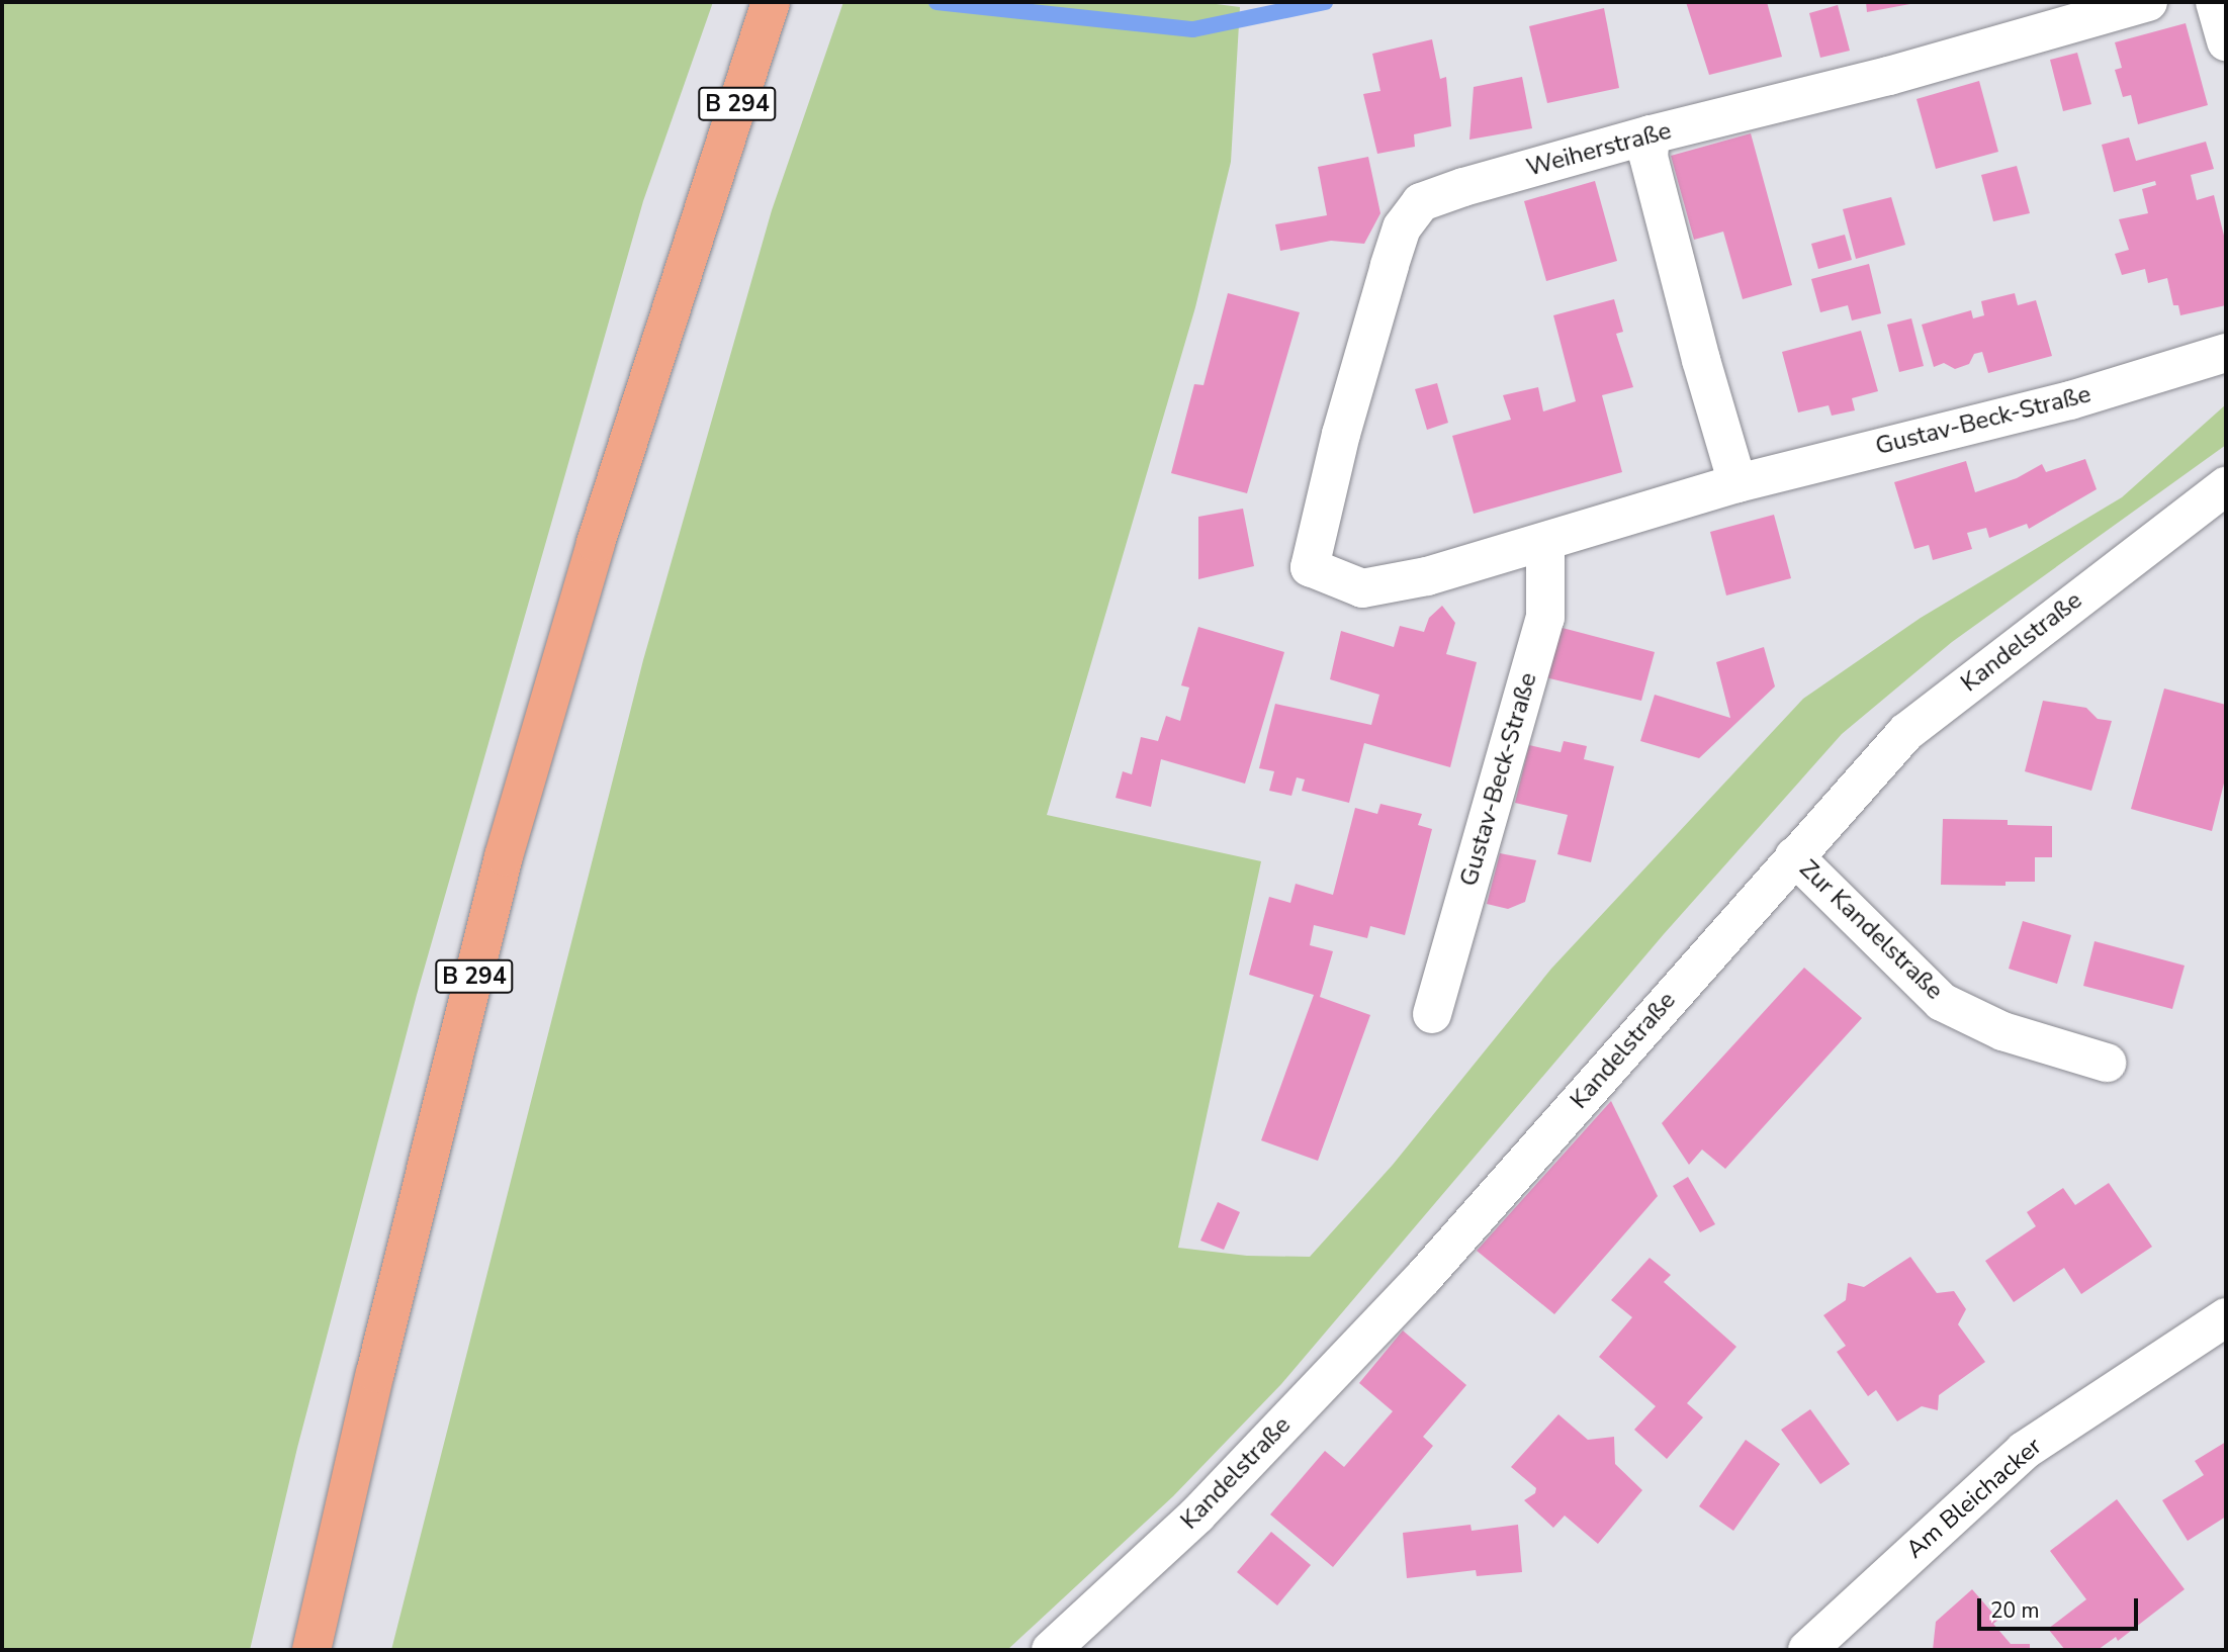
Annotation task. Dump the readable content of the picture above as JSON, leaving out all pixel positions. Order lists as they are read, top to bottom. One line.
{"streets":{"highway":["B 294"],"street":["Weiherstraße","Gustav-Beck-Straße","Kandelstraße","Zur Kandelstraße","Am Bleichacker"]},"crossings":[["Weiherstraße","Gustav-Beck-Straße"],["Kandelstraße","Zur Kandelstraße"]],"scale_bar":"20 m"}
